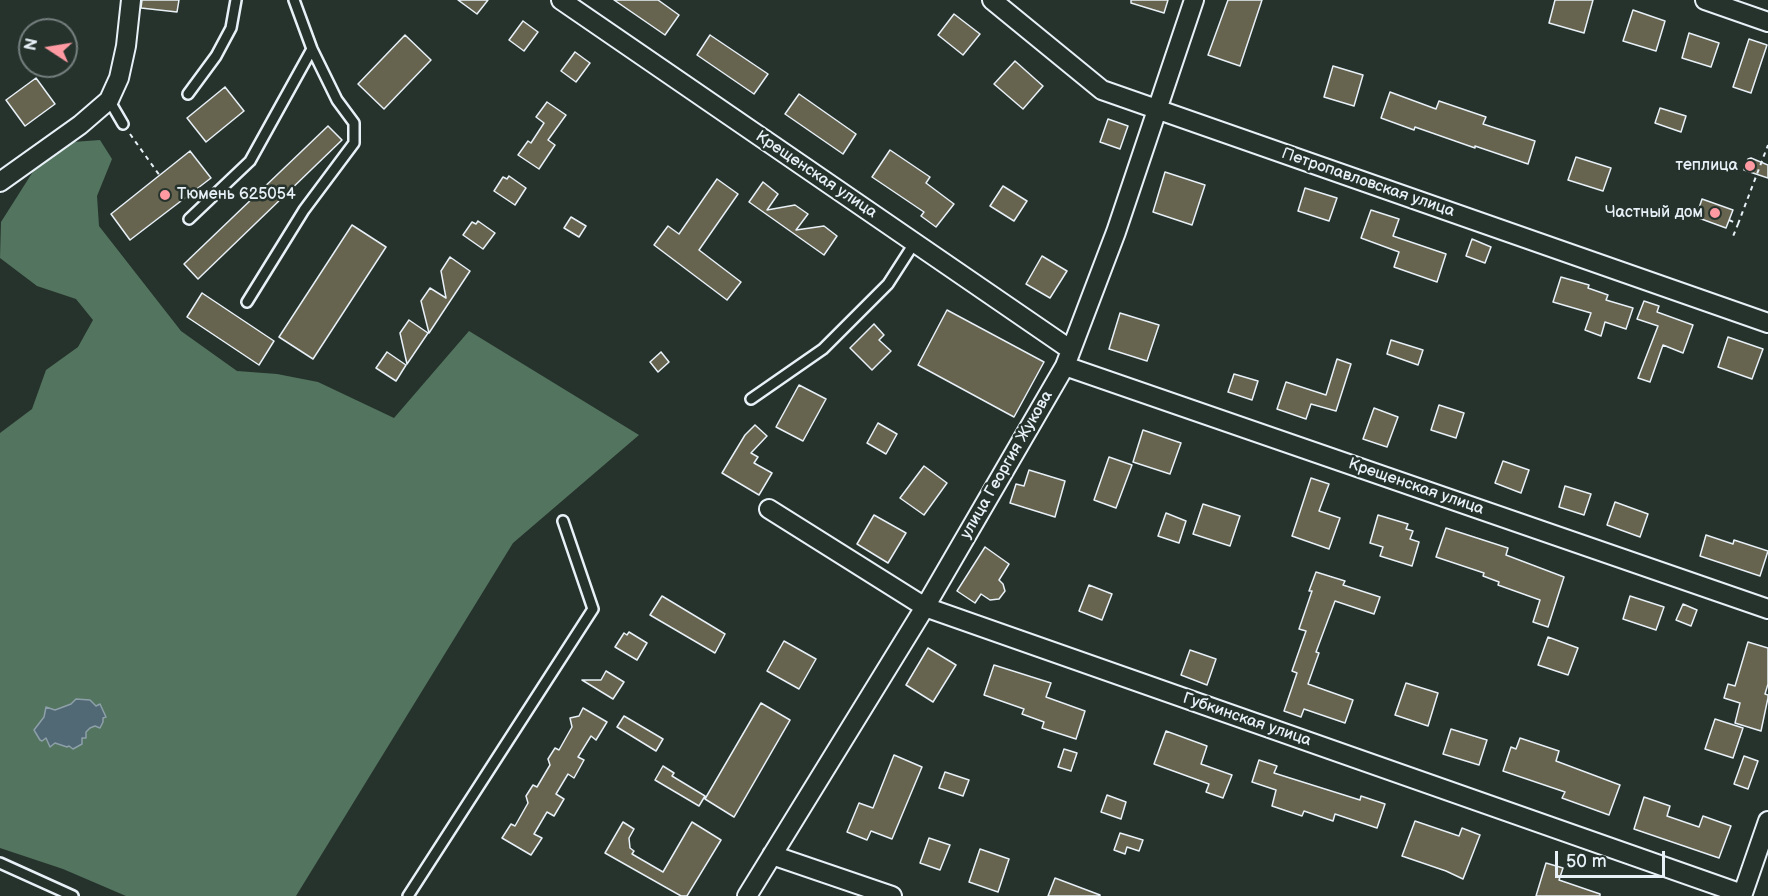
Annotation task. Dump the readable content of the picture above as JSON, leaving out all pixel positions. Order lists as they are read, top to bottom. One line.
{"streets":{"street":["Крещенская улица","Петропавловская улица","улица Георгия Жукова","Губкинская улица"]},"crossings":[["Крещенская улица","улица Георгия Жукова"],["Петропавловская улица","улица Георгия Жукова"],["улица Георгия Жукова","Губкинская улица"]],"places":["теплица","Тюмень 625054","Частный дом"],"scale_bar":"50 m","north":"left"}
